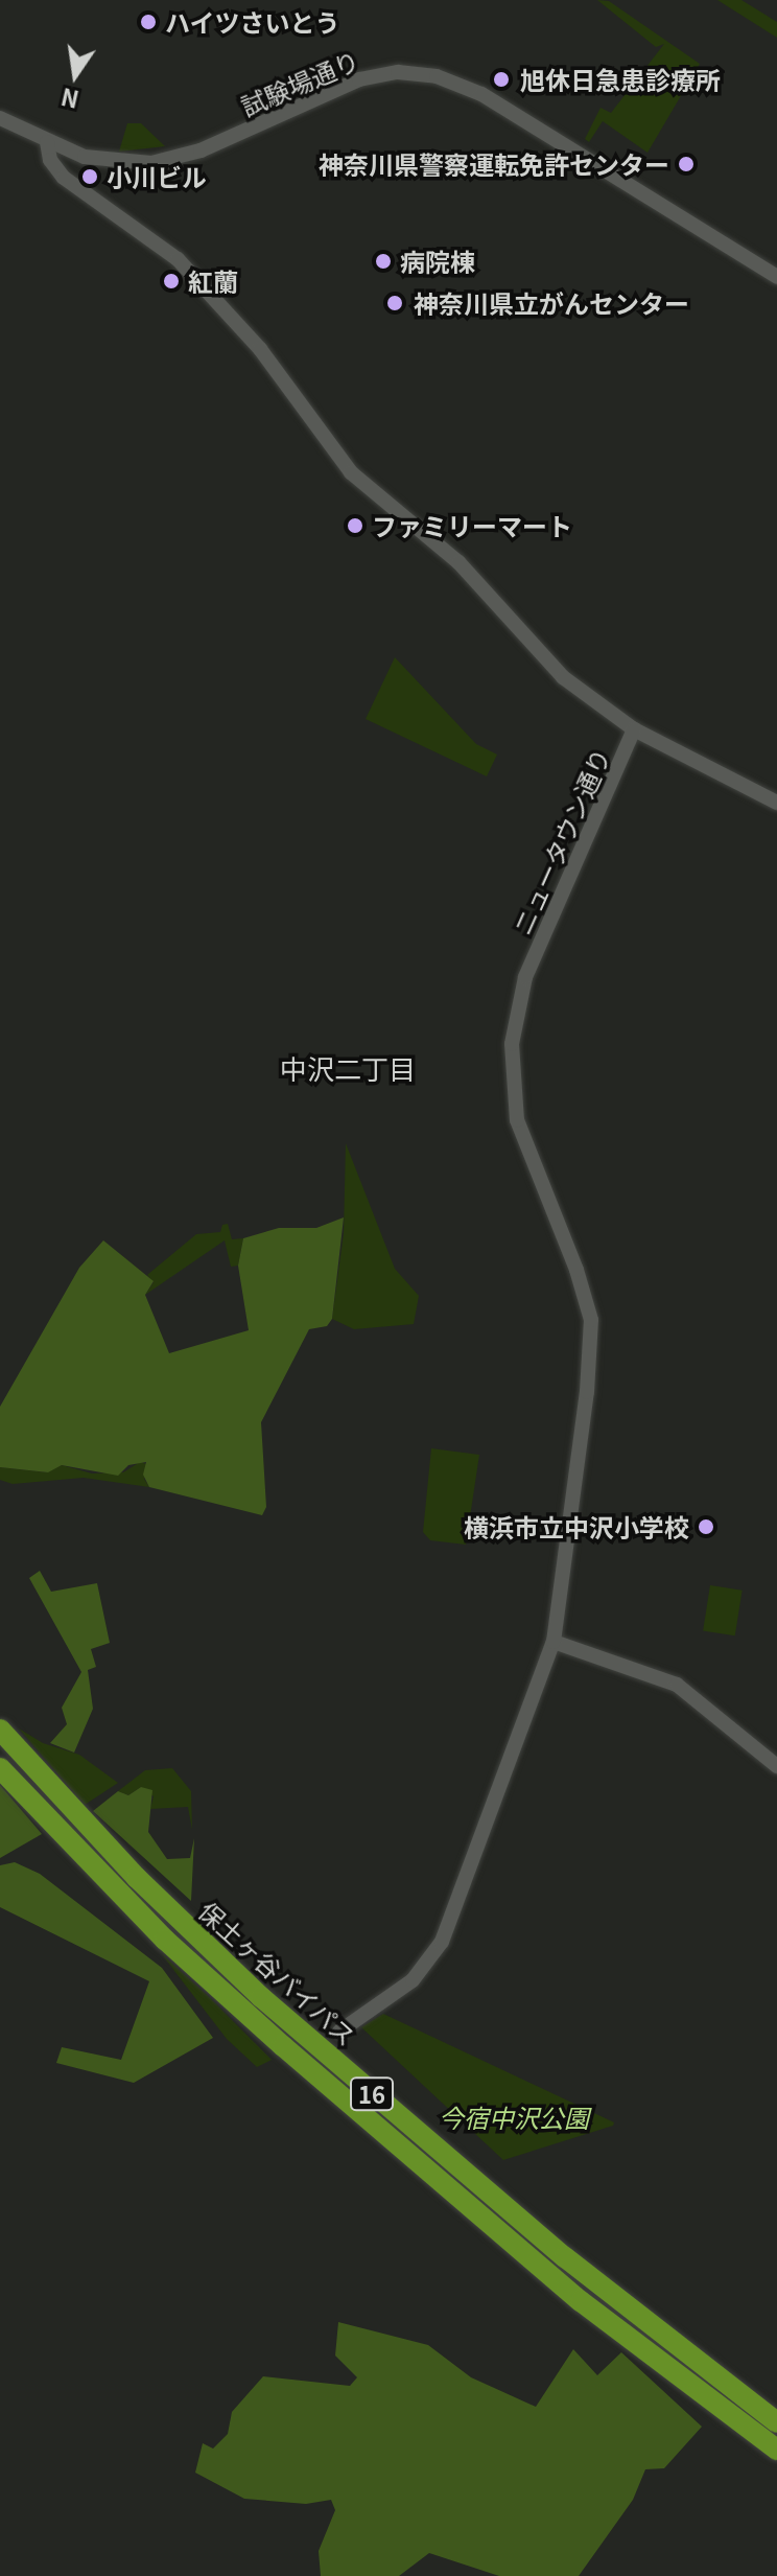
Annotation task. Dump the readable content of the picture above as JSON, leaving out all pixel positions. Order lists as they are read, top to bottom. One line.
{"streets":{"highway":["保土ヶ谷バイパス","16"],"street":["試験場通り","ニュータウン通り"]},"crossings":[["試験場通り","ニュータウン通り"]],"districts":["中沢二丁目"],"parks":["今宿中沢公園"],"places":["ハイツさいとう","旭休日急患診療所","神奈川県警察運転免許センター","小川ビル","病院棟","紅蘭","神奈川県立がんセンター","ファミリーマート","横浜市立中沢小学校"],"north":"bottom"}
